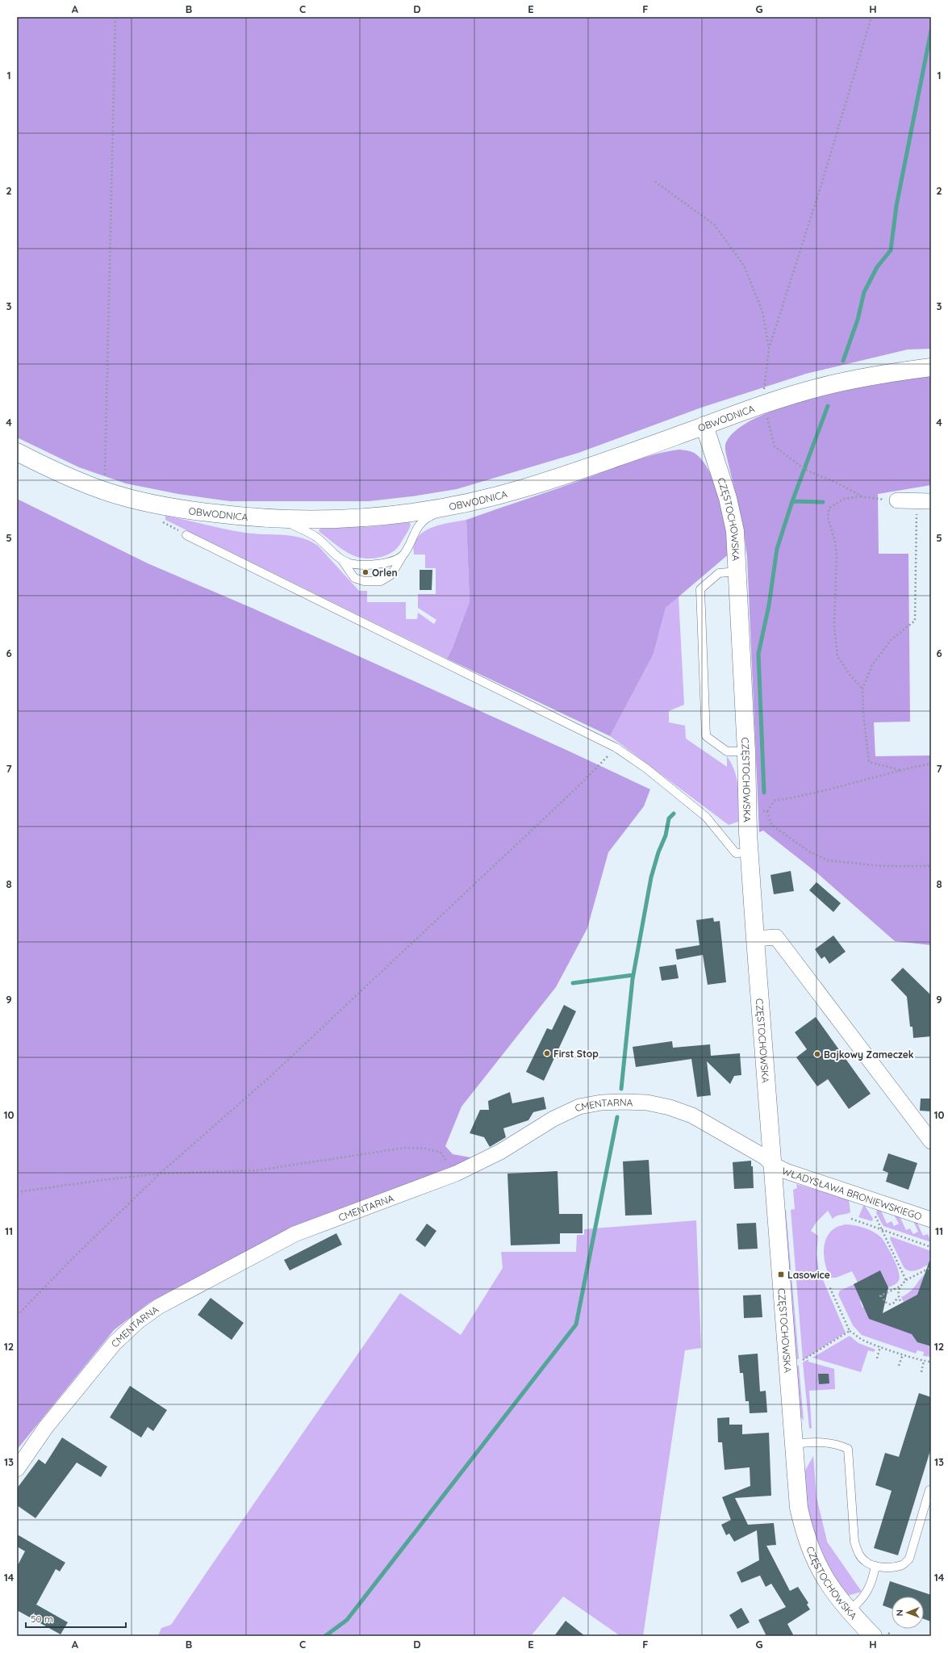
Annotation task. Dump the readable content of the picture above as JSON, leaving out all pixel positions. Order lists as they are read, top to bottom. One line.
{"streets":{"street":["OBWODNICA","CZĘSTOCHOWSKA","CMENTARNA","WŁADYSŁAWA BRONIEWSKIEGO"]},"crossings":[["OBWODNICA","CZĘSTOCHOWSKA"],["CZĘSTOCHOWSKA","CMENTARNA"],["CZĘSTOCHOWSKA","WŁADYSŁAWA BRONIEWSKIEGO"],["CMENTARNA","WŁADYSŁAWA BRONIEWSKIEGO"]],"places":{"other":["Orlen","First Stop","Bajkowy Zameczek"],"transit":["Lasowice"]},"scale_bar":"50 m","north":"left","grid":{"columns":["A","B","C","D","E","F","G","H"],"rows":["1","2","3","4","5","6","7","8","9","10","11","12","13","14"]}}
